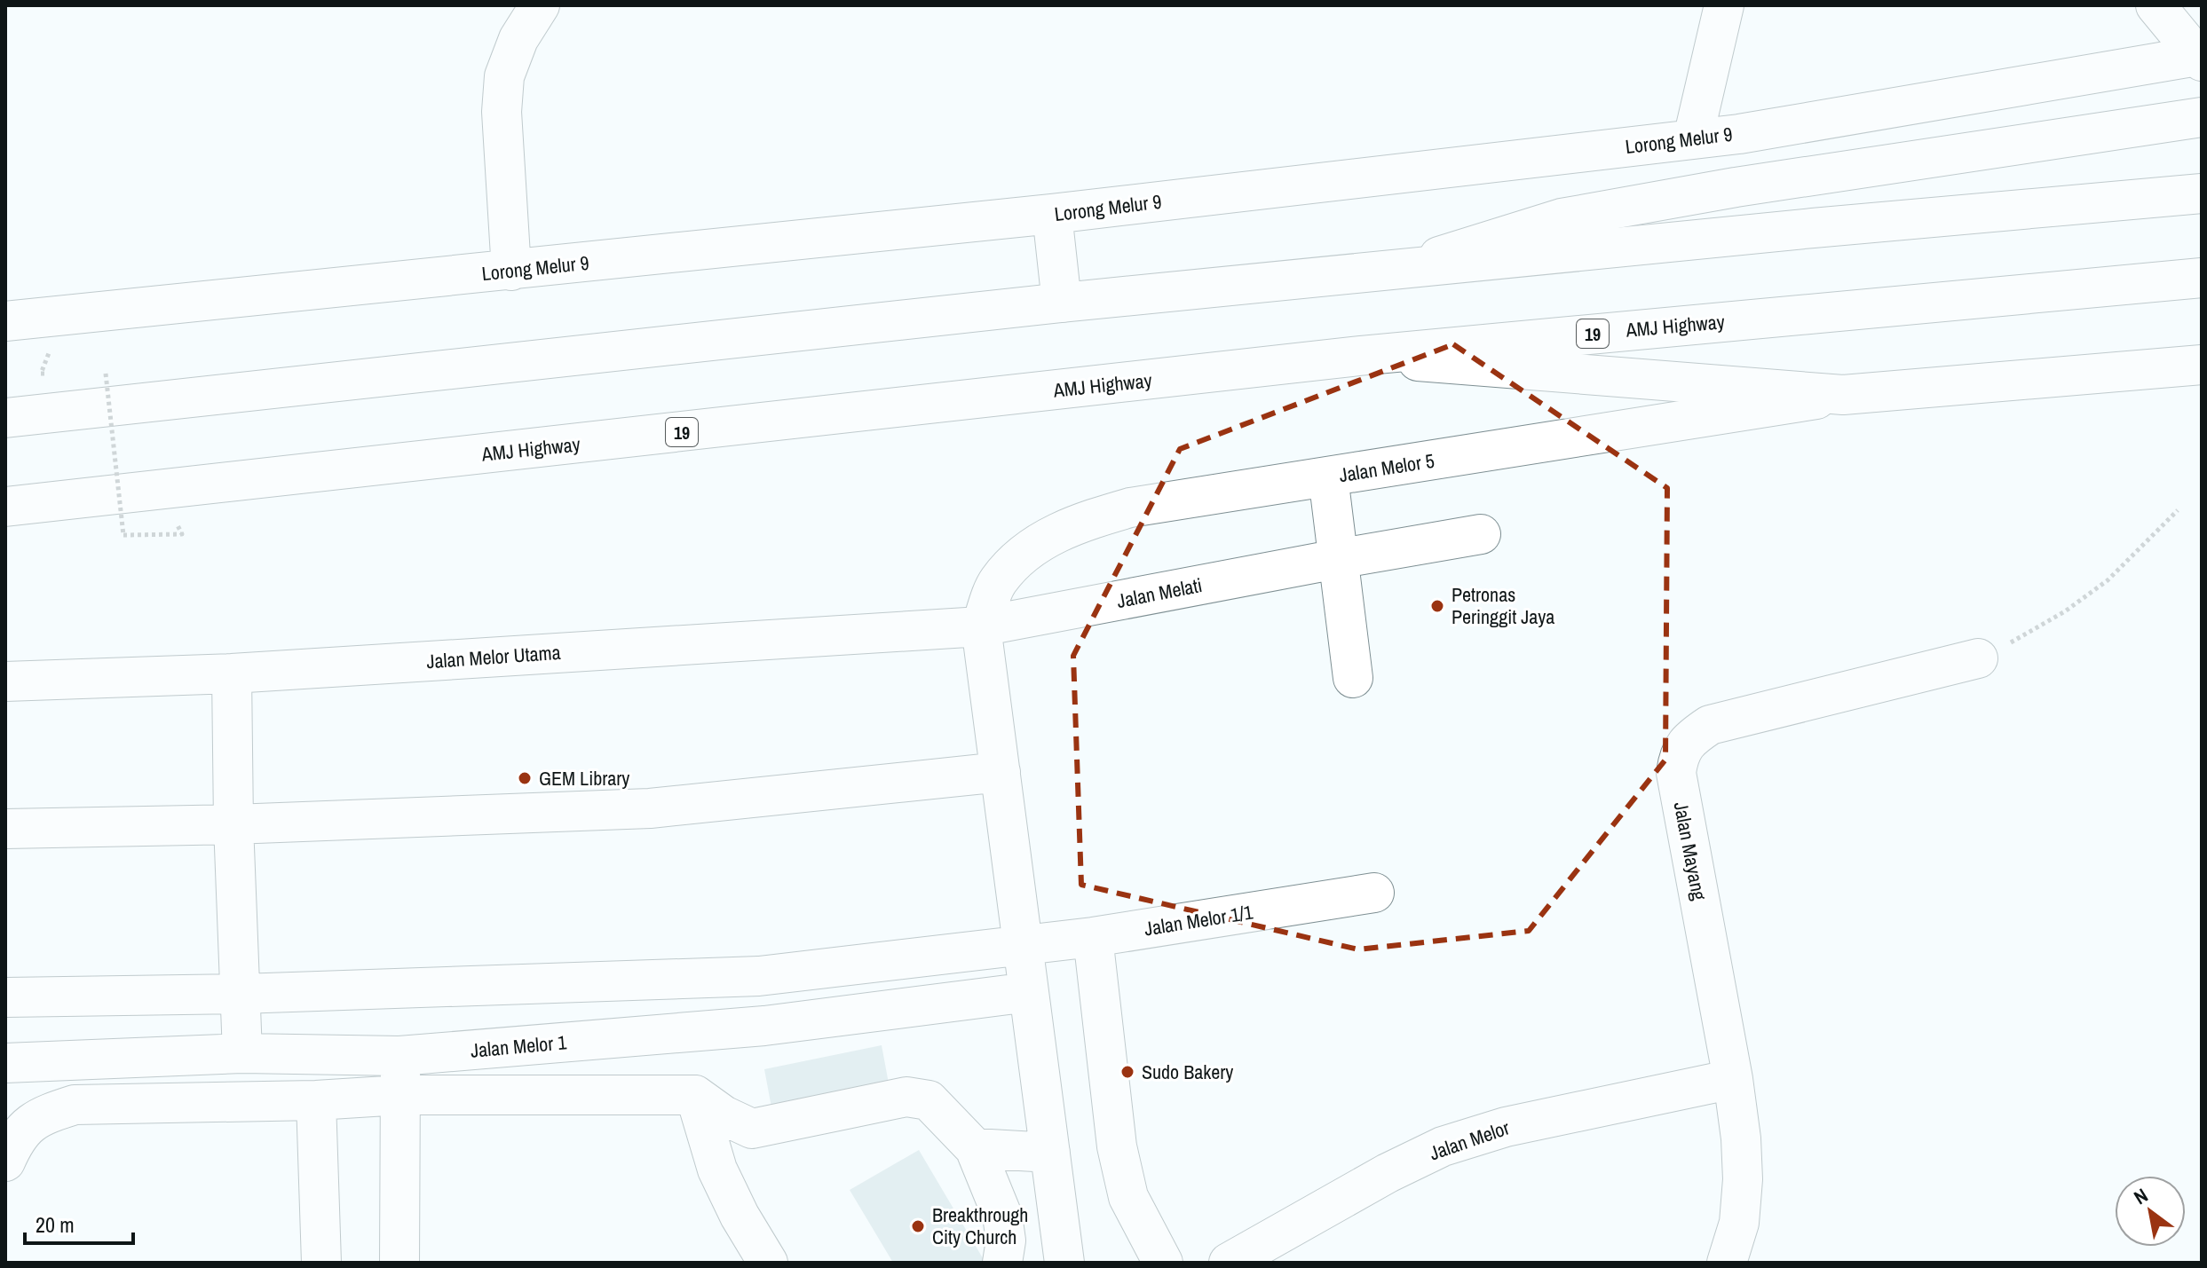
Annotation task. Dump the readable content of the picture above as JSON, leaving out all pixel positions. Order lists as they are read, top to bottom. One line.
{"streets":{"main road":["Lorong Melur 9","AMJ Highway","19","Jalan Melor 5","Jalan Melati","Jalan Melor Utama","Jalan Mayang","Jalan Melor 1/1","Jalan Melor 1","Jalan Melor"]},"crossings":[["Jalan Melor 5","Jalan Melati"],["Jalan Melor 5","Jalan Melor Utama"],["Jalan Melati","Jalan Melor Utama"],["Jalan Mayang","Jalan Melor"]],"places":["Petronas Peringgit Jaya","GEM Library","Sudo Bakery","Breakthrough City Church"],"scale_bar":"20 m","north":"top left"}
